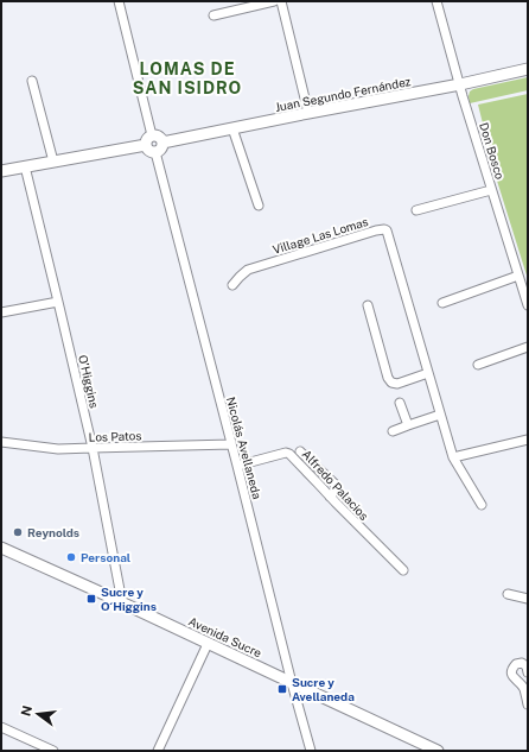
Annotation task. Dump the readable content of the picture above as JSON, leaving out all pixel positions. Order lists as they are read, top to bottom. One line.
{"streets":{"main road":["Juan Segundo Fernández","Avenida Sucre"],"street":["Don Bosco","Village Las Lomas","O'Higgins","Los Patos","Nicolás Avellaneda","Alfredo Palacios"]},"crossings":[["Juan Segundo Fernández","Don Bosco"],["Juan Segundo Fernández","Nicolás Avellaneda"],["O'Higgins","Los Patos"],["O'Higgins","Avenida Sucre"],["Los Patos","Nicolás Avellaneda"],["Nicolás Avellaneda","Alfredo Palacios"],["Nicolás Avellaneda","Avenida Sucre"]],"districts":["LOMAS DE SAN ISIDRO"],"places":{"other":["Reynolds","Personal"],"transit":["Sucre y O´Higgins","Sucre y Avellaneda"]},"north":"left"}
